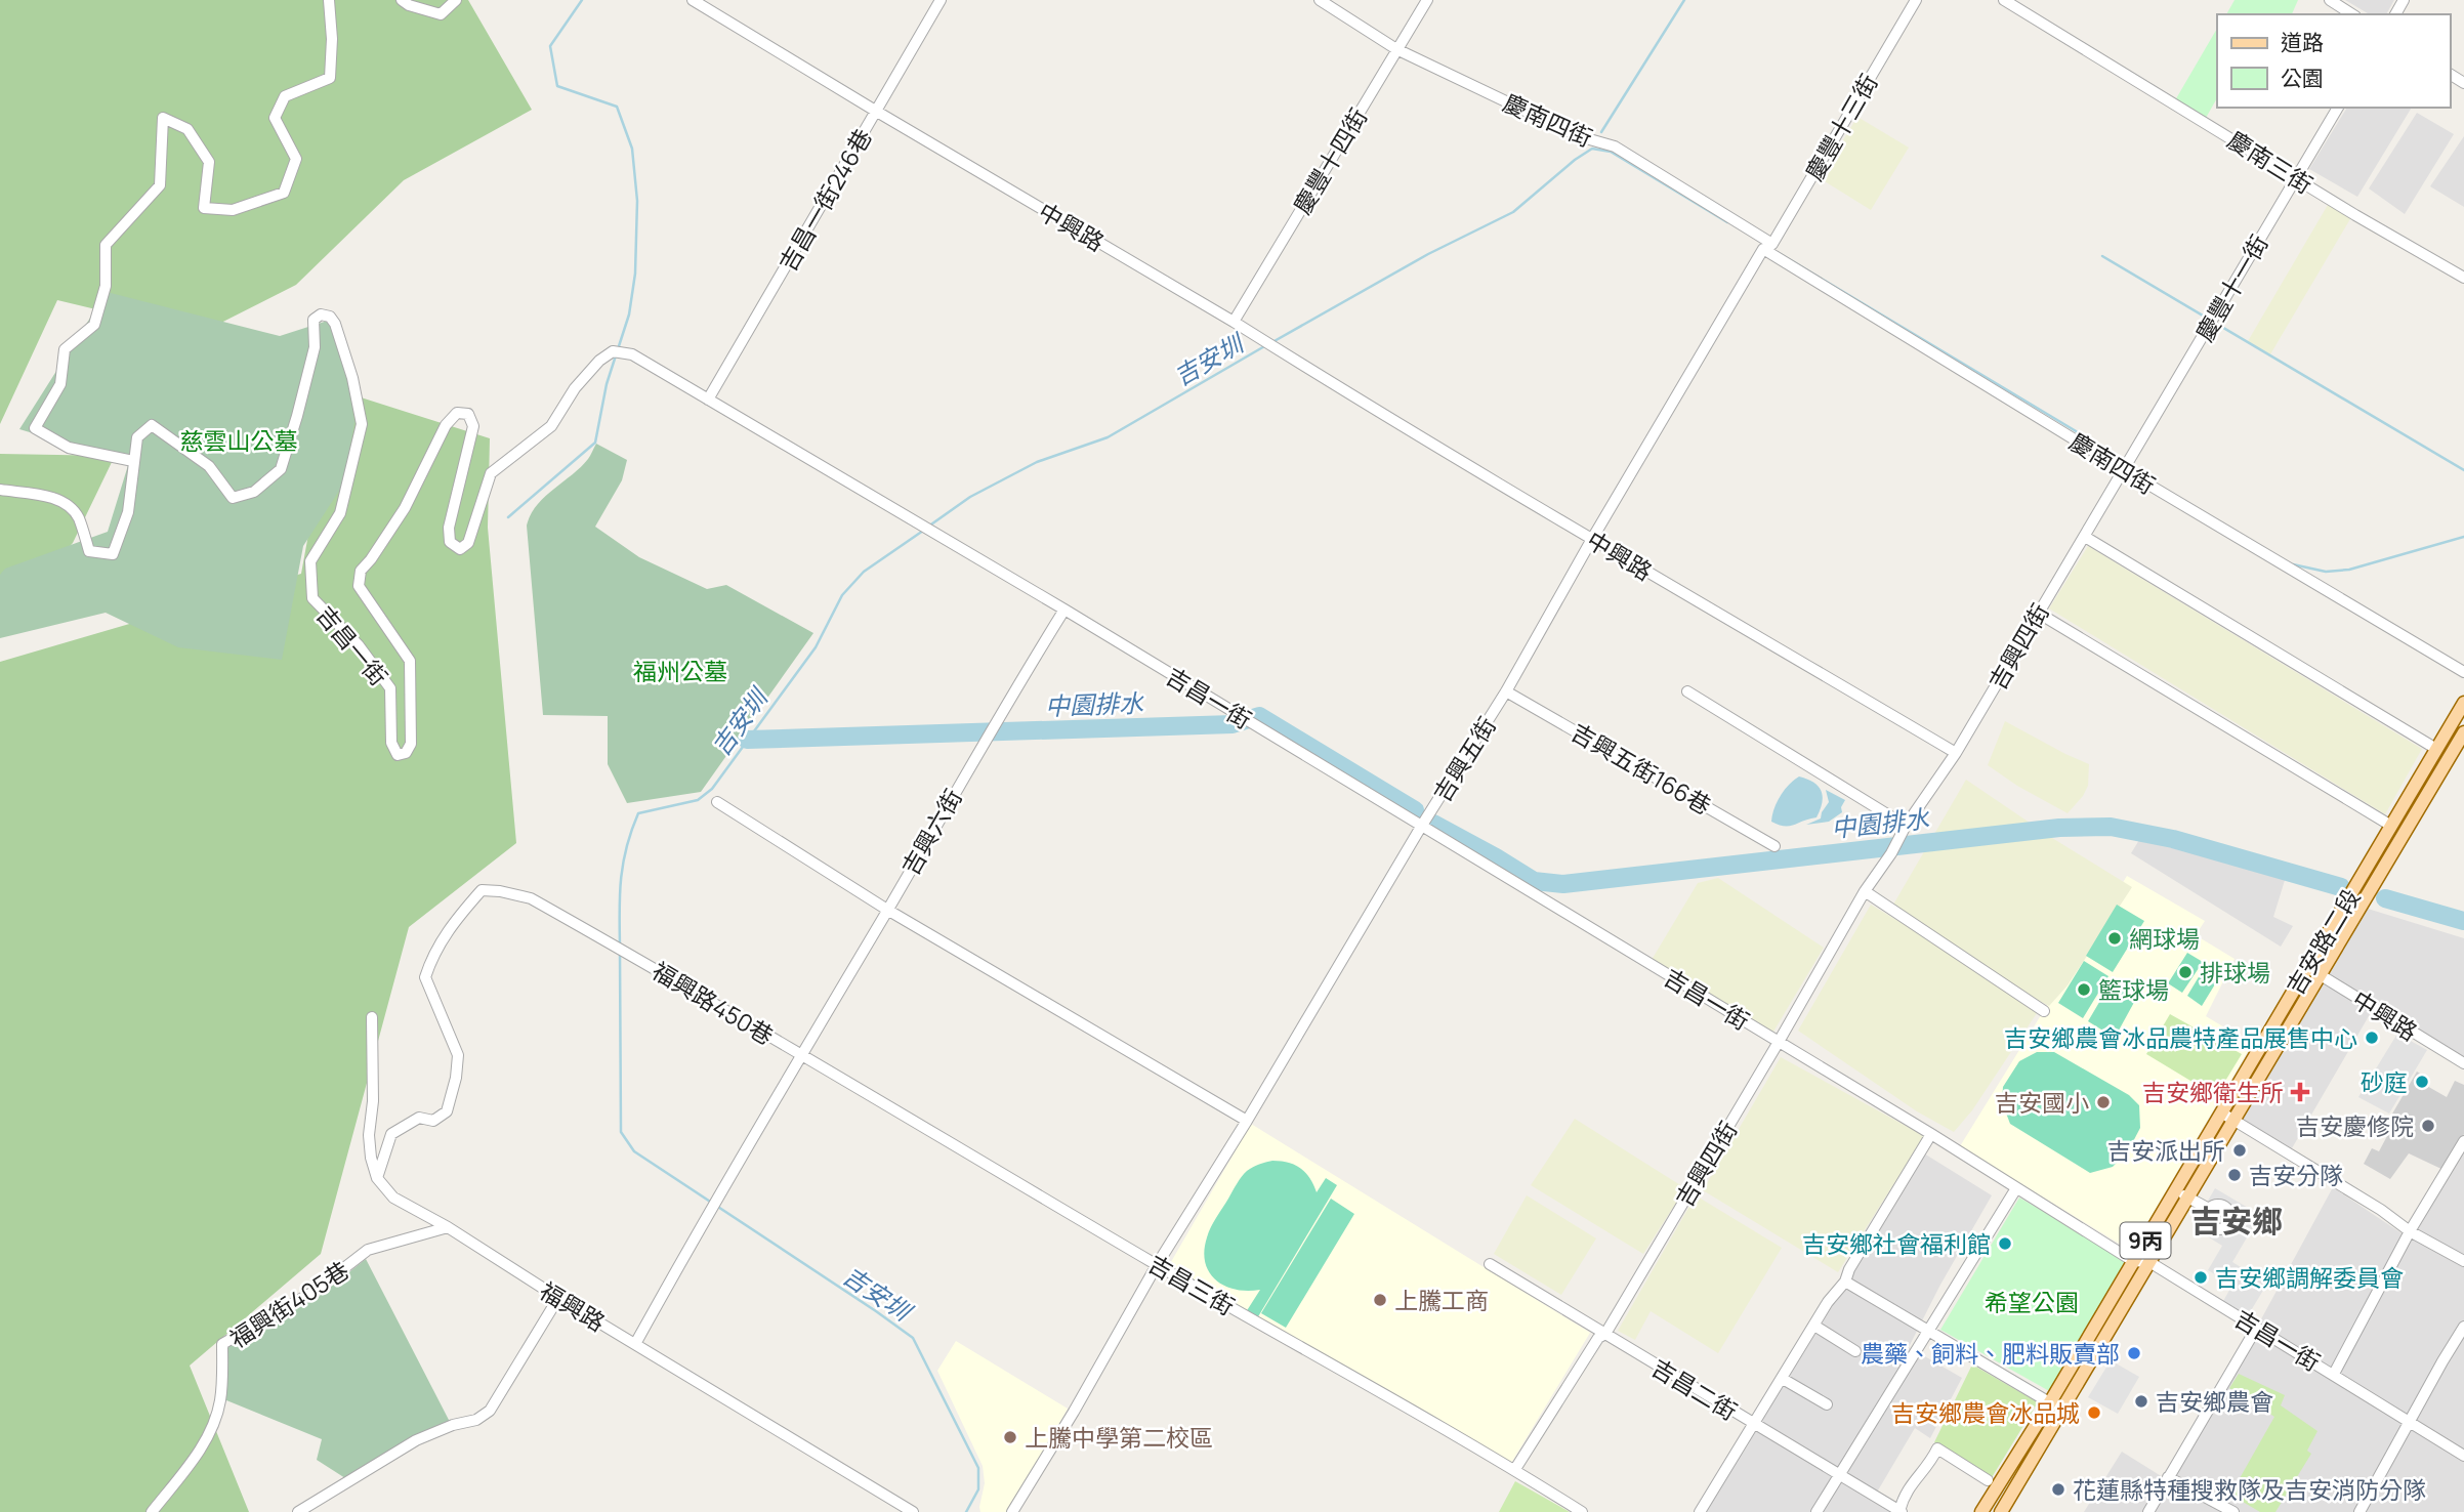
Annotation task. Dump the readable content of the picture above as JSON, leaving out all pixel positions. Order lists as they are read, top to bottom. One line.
{"streets":{"main road":["吉安路二段","9丙"],"street":["慶南四街","慶豐十三街","慶豐十四街","慶南三街","吉昌一街246巷","中興路","慶豐十一街","吉昌一街","吉興四街","吉興五街","吉興五街166巷","吉興六街","福興路450巷","吉昌三街","福興街405巷","福興路","吉昌二街"]},"crossings":[["慶南四街","慶豐十三街"],["慶南四街","慶豐十四街"],["慶南四街","慶豐十一街"],["慶南四街","吉興四街"],["慶南四街","吉興五街"],["慶豐十三街","吉興五街"],["慶豐十四街","中興路"],["慶南三街","慶豐十一街"],["吉昌一街246巷","中興路"],["吉昌一街246巷","吉昌一街"],["中興路","吉興四街"],["中興路","吉興五街"],["中興路","吉安路二段"],["慶豐十一街","吉興四街"],["吉昌一街","吉興四街"],["吉昌一街","吉興五街"],["吉昌一街","吉興六街"],["吉昌一街","吉安路二段"],["吉興四街","吉昌三街"],["吉興四街","吉昌二街"],["吉興五街","吉興五街166巷"],["吉興五街","吉昌三街"],["吉興六街","福興路450巷"],["吉興六街","吉昌三街"],["吉興六街","福興路"],["福興路450巷","吉昌三街"],["福興路450巷","福興路"],["福興街405巷","福興路"]],"districts":["吉安鄉"],"water":["吉安圳","中園排水"],"parks":["慈雲山公墓","福州公墓","希望公園"],"places":{"other":["網球場","排球場","籃球場","吉安鄉農會冰品農特產品展售中心","砂庭","吉安國小","吉安慶修院","吉安派出所","吉安分隊","吉安鄉社會福利館","吉安鄉調解委員會","上騰工商","農藥、飼料、肥料販賣部","吉安鄉農會","吉安鄉農會冰品城","上騰中學第二校區","花蓮縣特種搜救隊及吉安消防分隊"],"health":["吉安鄉衛生所"]},"legend":["道路","公園"]}
